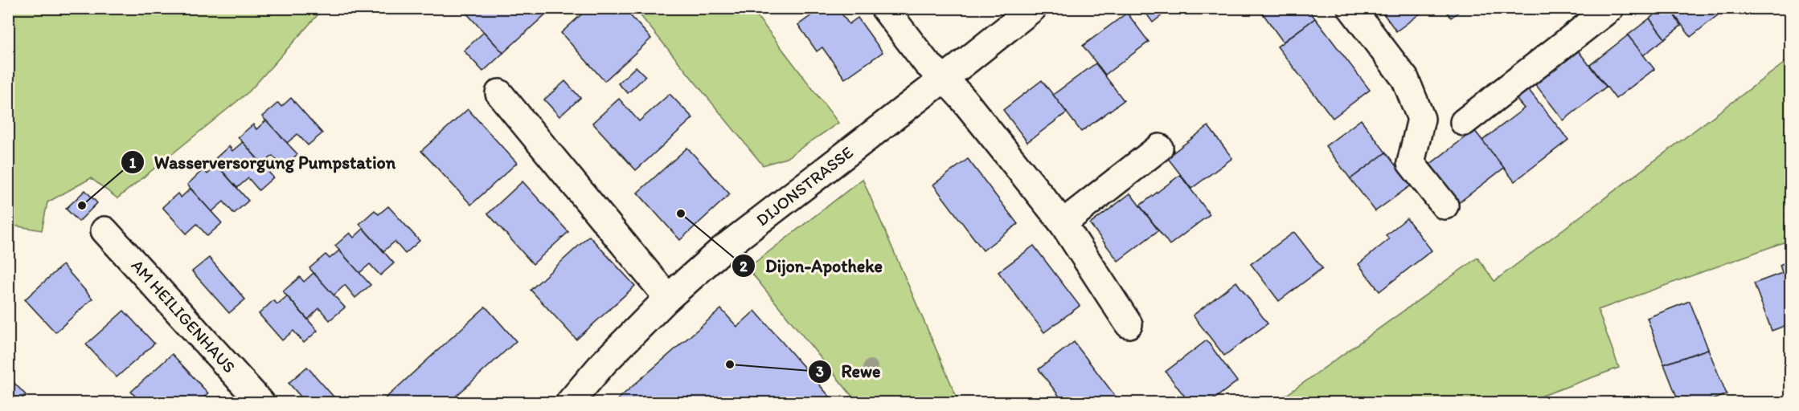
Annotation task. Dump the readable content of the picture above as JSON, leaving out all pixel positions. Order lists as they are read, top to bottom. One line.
{"streets":{"street":["DIJONSTRASSE","AM HEILIGENHAUS"]},"places":["Wasserversorgung Pumpstation","Dijon-Apotheke","Rewe"]}
